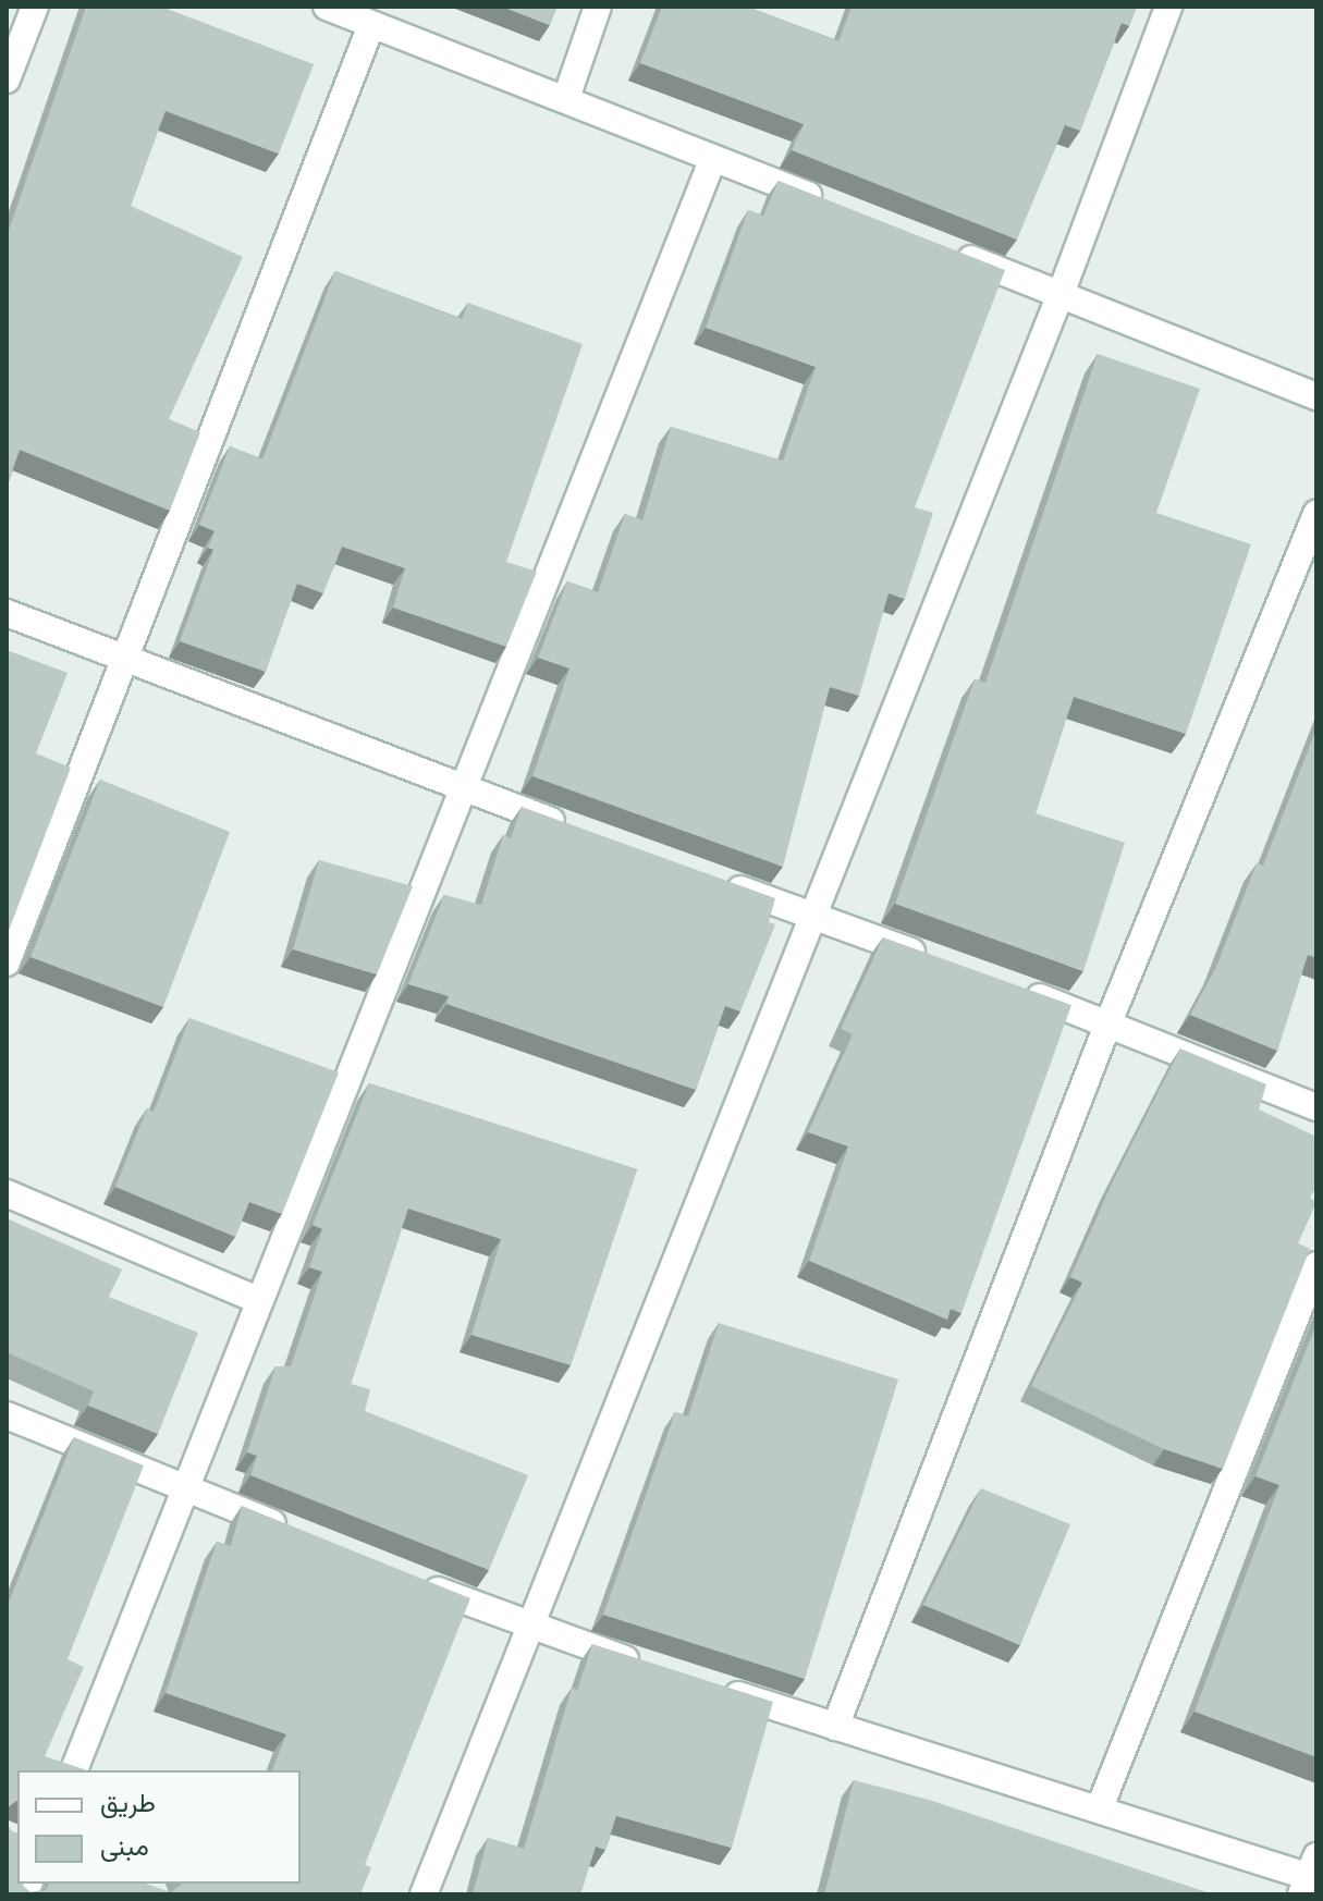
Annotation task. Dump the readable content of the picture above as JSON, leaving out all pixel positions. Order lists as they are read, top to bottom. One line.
{"legend":["طريق","مبنى"]}
